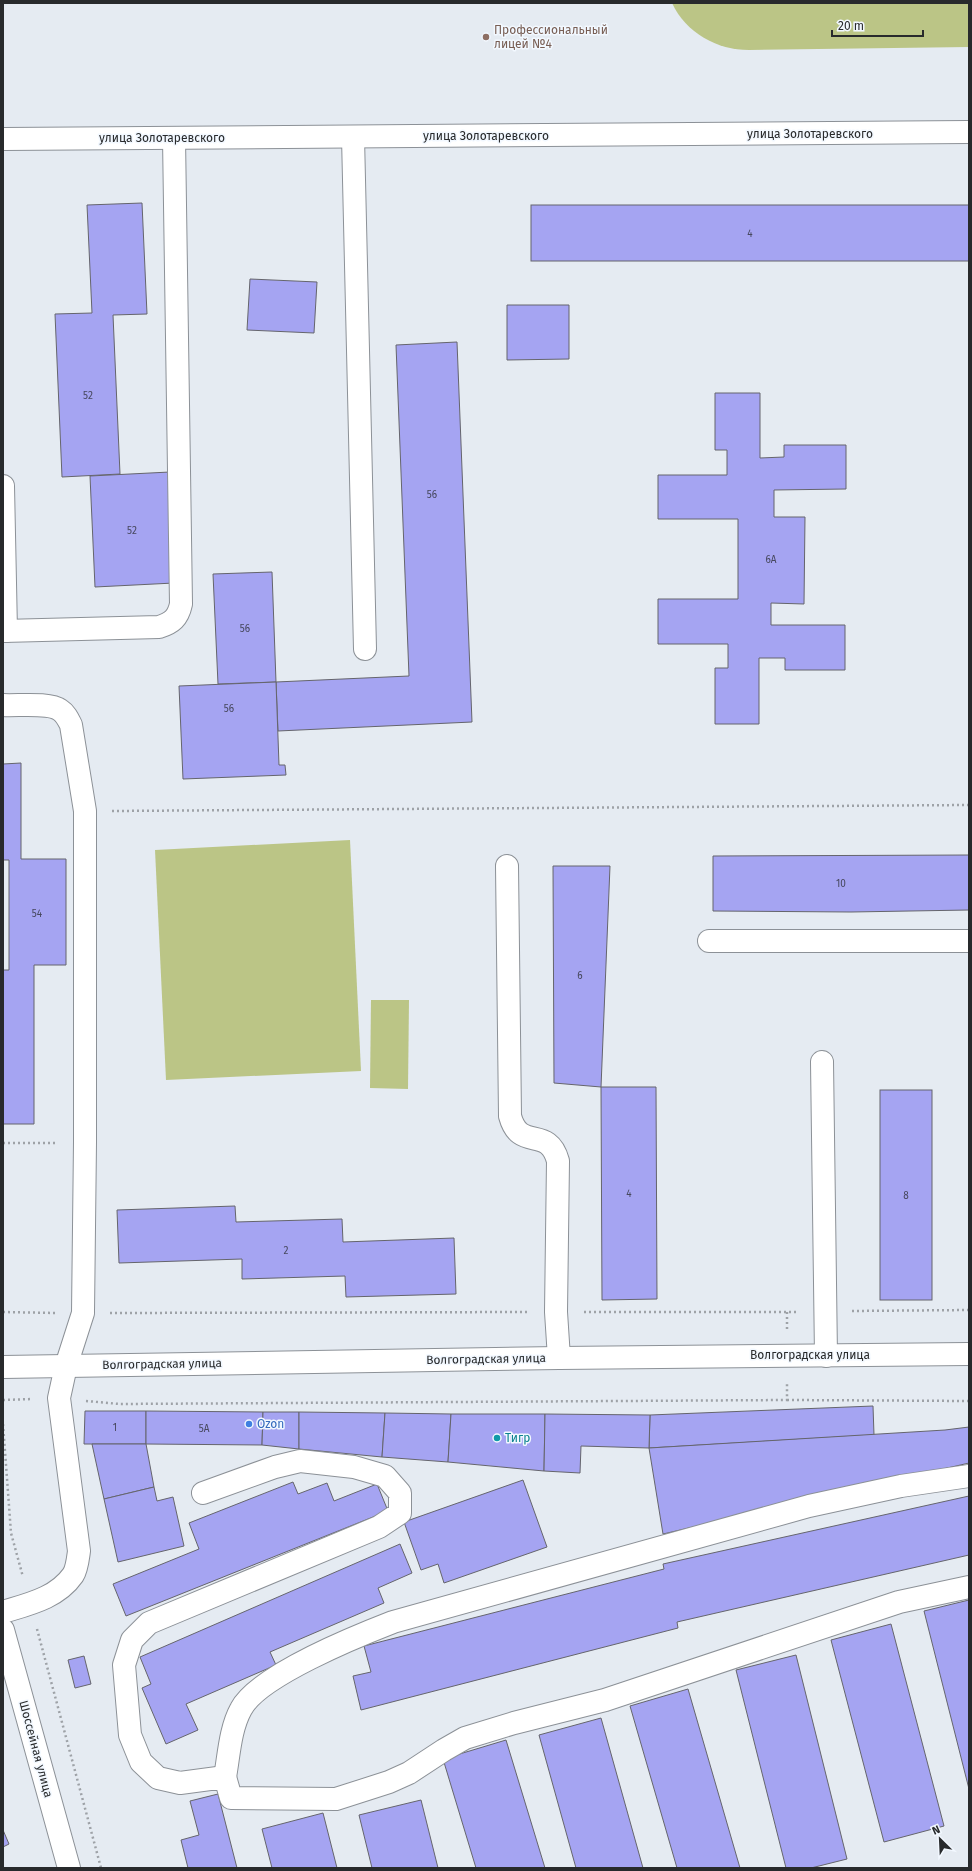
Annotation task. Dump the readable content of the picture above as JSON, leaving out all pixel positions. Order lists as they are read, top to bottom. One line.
{"streets":{"street":["улица Золотаревского","Волгоградская улица","Шоссейная улица"]},"places":["Профессиональный лицей №4","Ozon","Тигр"],"house_numbers":["4","52","56","52","6А","56","56","10","54","6","4","8","2","1","5А"],"scale_bar":"20 m","north":"top left"}
